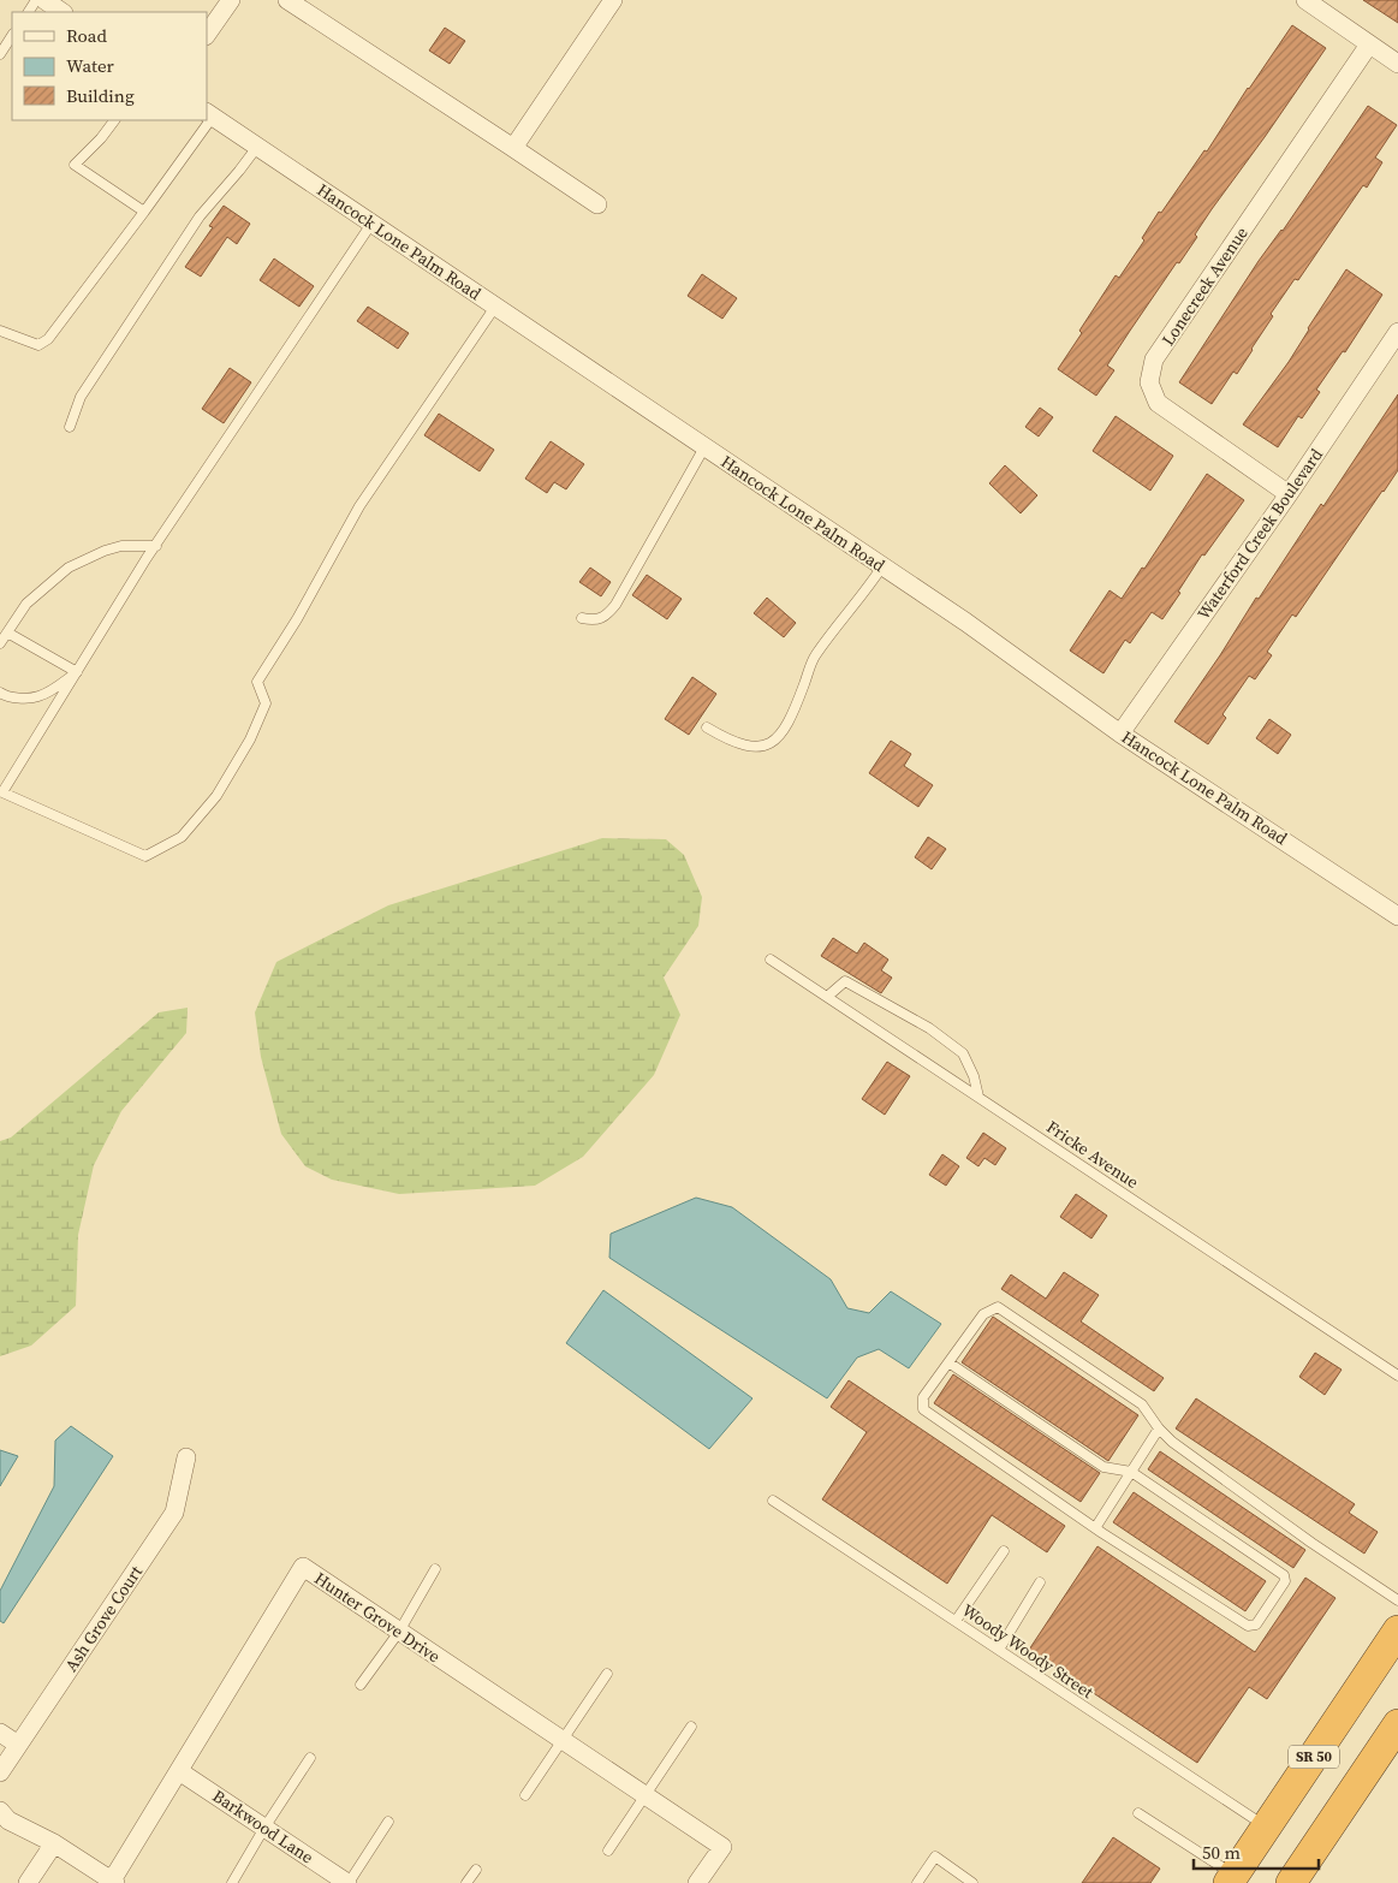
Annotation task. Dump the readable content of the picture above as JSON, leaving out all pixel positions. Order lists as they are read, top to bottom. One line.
{"streets":{"highway":["SR 50"],"street":["Hancock Lone Palm Road","Lonecreek Avenue","Waterford Creek Boulevard","Hunter Grove Drive","Ash Grove Court","Barkwood Lane"],"lane":["Fricke Avenue","Woody Woody Street"]},"crossings":[["Hancock Lone Palm Road","Waterford Creek Boulevard"],["Lonecreek Avenue","Waterford Creek Boulevard"],["Hunter Grove Drive","Barkwood Lane"],["Woody Woody Street","SR 50"]],"legend":["Road","Water","Building"],"scale_bar":"50 m"}
